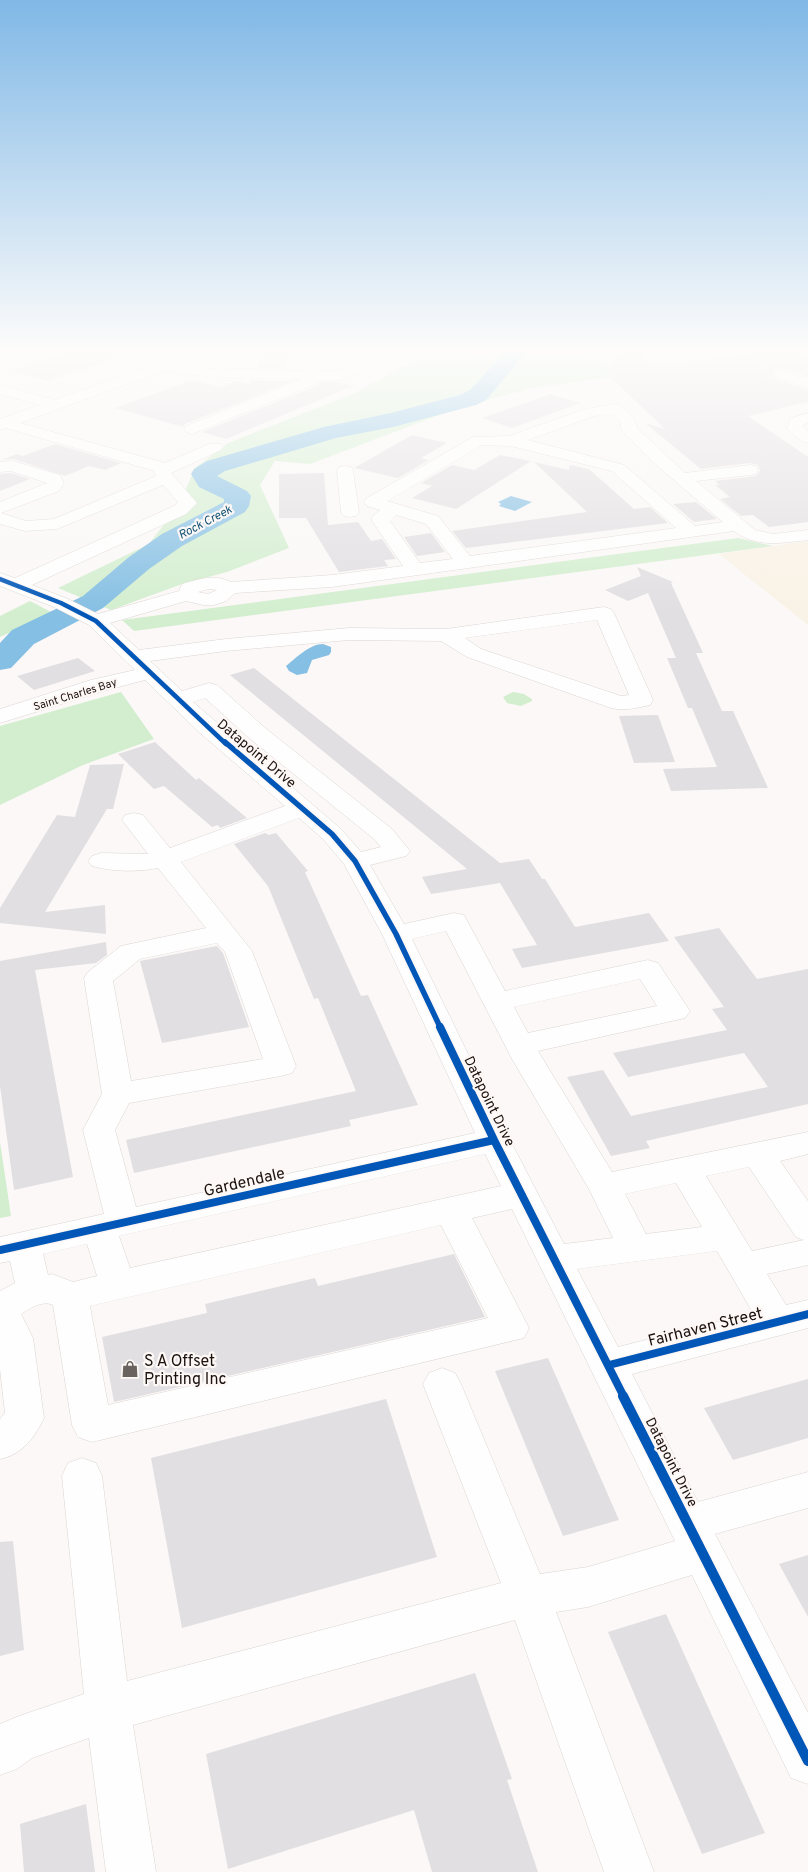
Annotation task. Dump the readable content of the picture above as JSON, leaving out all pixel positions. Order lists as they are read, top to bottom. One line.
{"streets":{"street":["Saint Charles Bay","Datapoint Drive","Gardendale","Fairhaven Street"]},"crossings":[["Saint Charles Bay","Datapoint Drive"],["Datapoint Drive","Gardendale"],["Datapoint Drive","Fairhaven Street"]],"water":["Rock Creek"],"places":{"shop":["S A Offset Printing Inc"]}}
